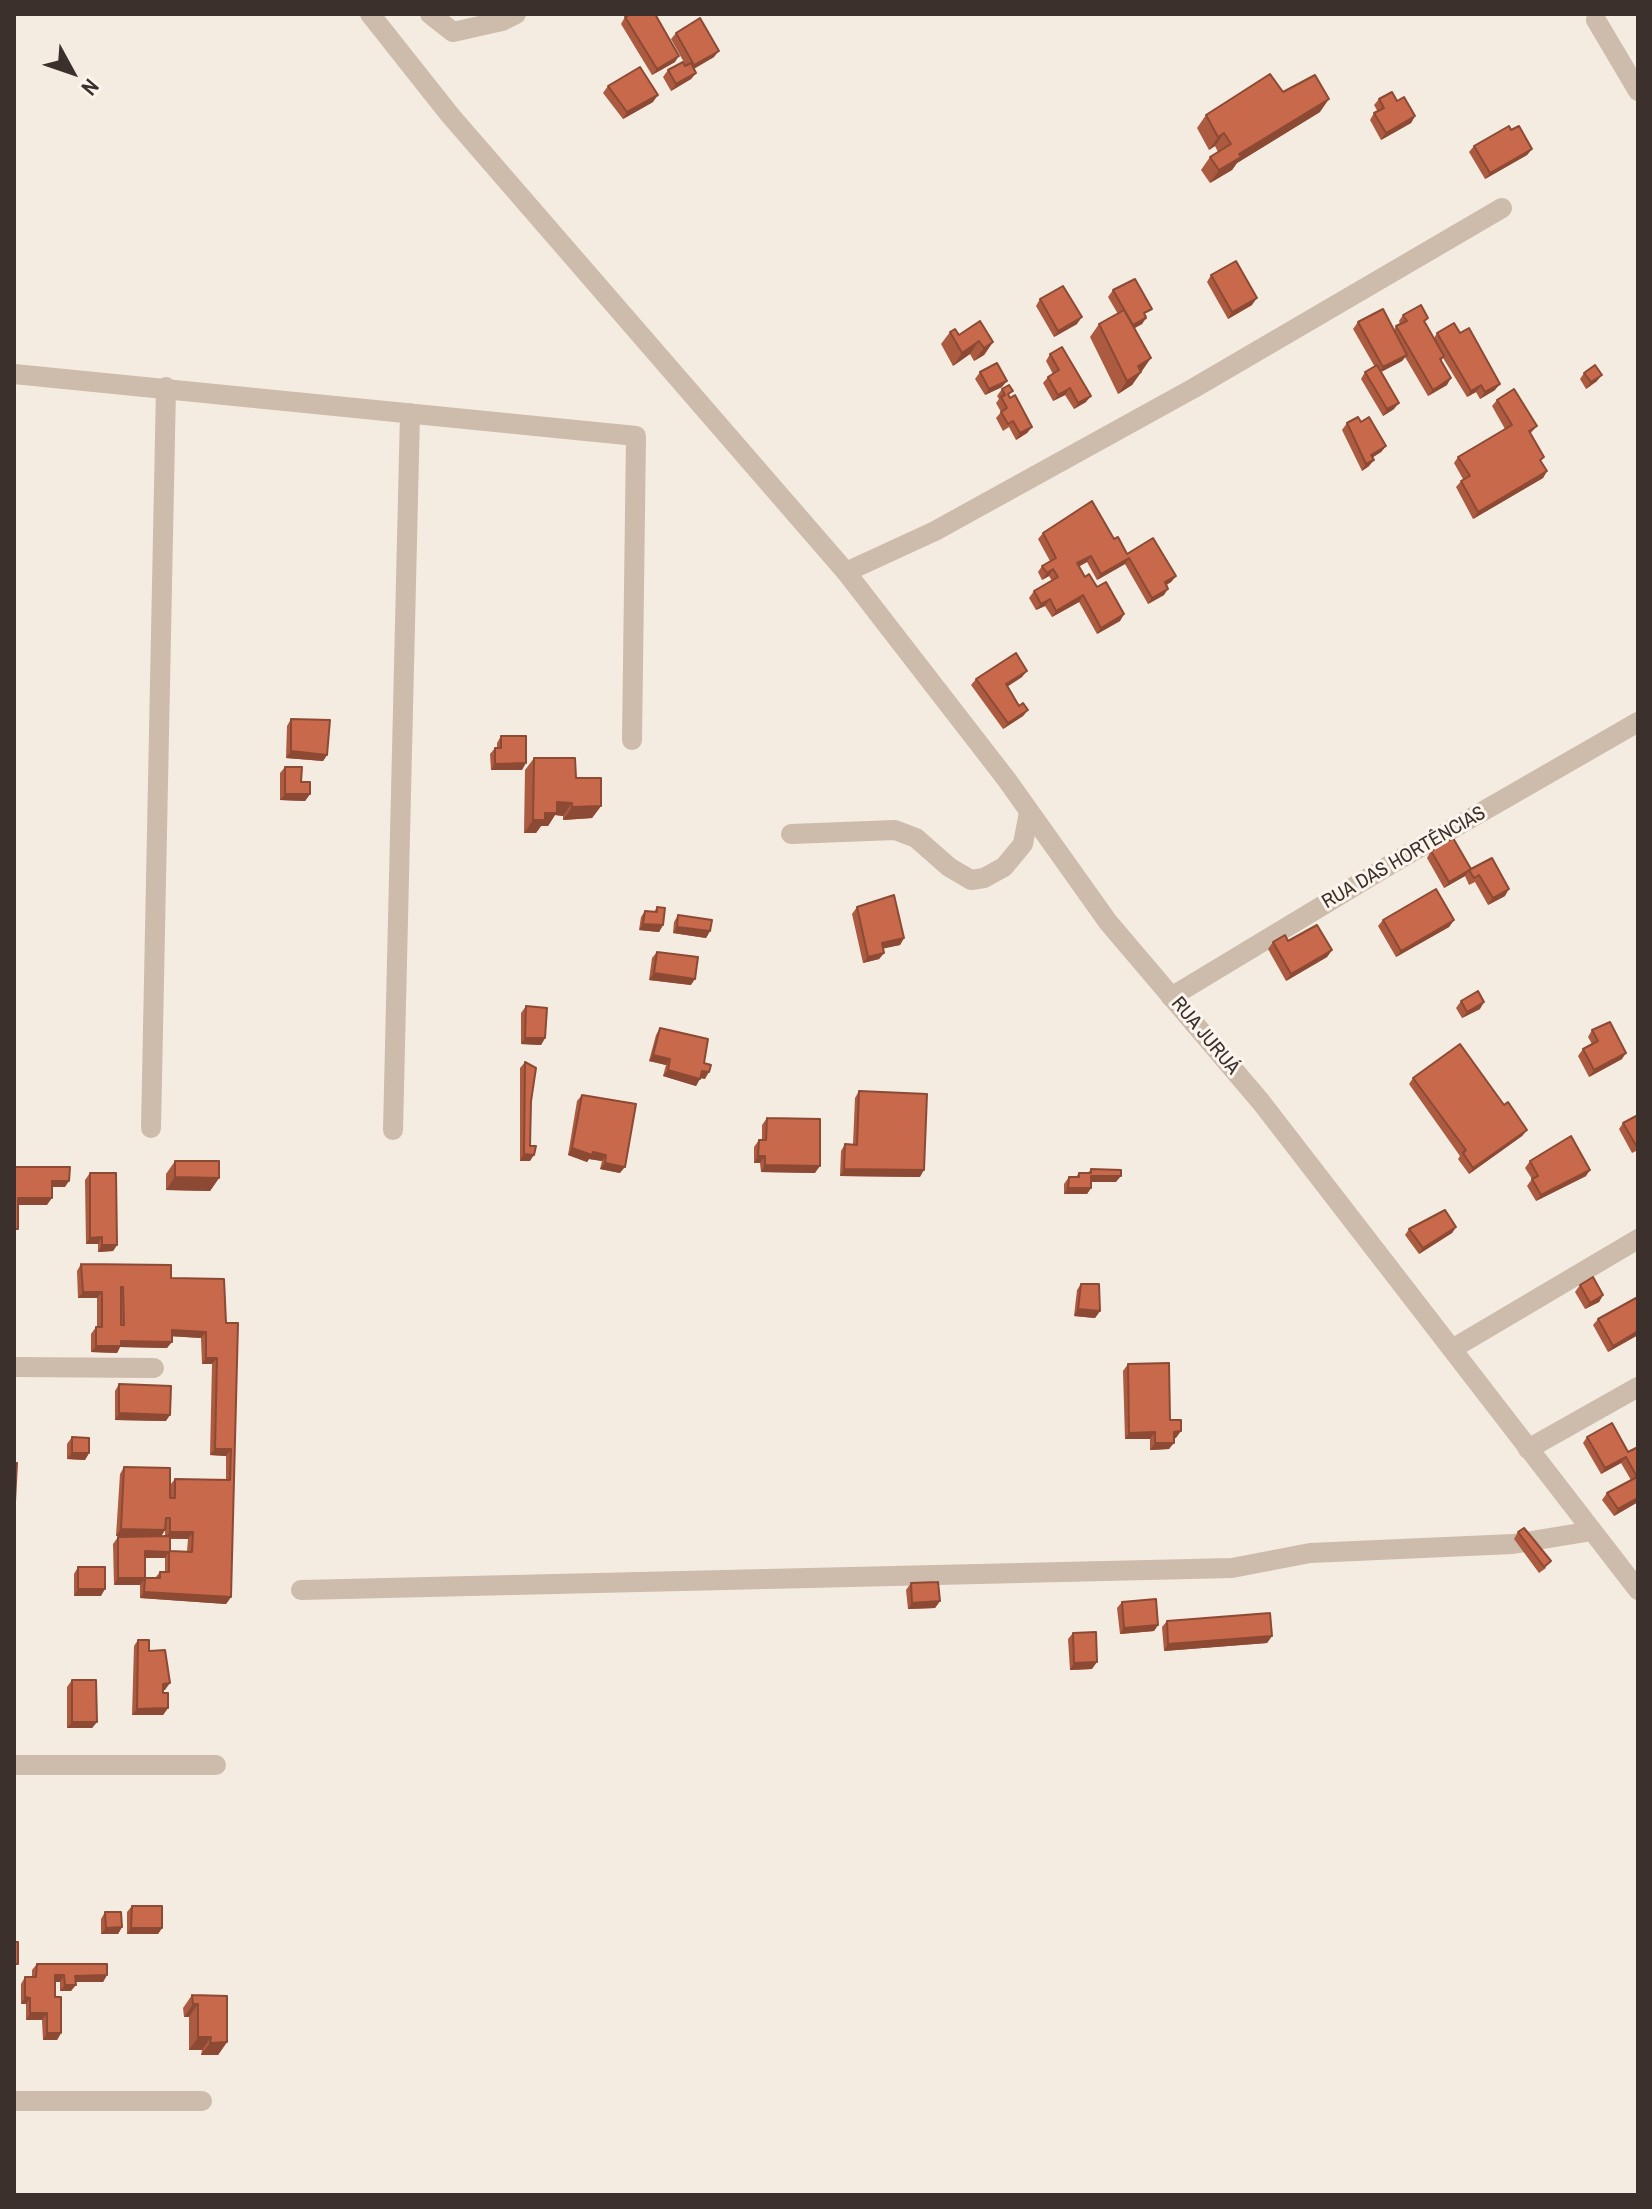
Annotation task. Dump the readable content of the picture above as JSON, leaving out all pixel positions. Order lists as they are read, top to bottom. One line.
{"streets":{"street":["RUA DAS HORTÊNCIAS","RUA JURUÁ"]},"crossings":[["RUA DAS HORTÊNCIAS","RUA JURUÁ"]],"north":"bottom right"}
